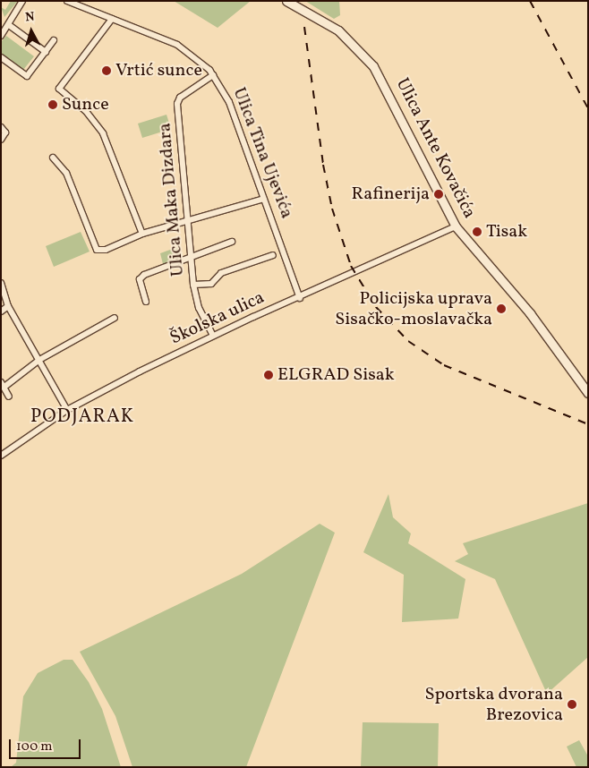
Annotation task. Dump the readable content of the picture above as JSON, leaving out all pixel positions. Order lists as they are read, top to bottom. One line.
{"streets":{"main road":["Ulica Ante Kovačića"],"street":["Ulica Tina Ujevića","Ulica Maka Dizdara","Školska ulica"]},"crossings":[["Ulica Ante Kovačića","Školska ulica"],["Ulica Tina Ujevića","Ulica Maka Dizdara"],["Ulica Tina Ujevića","Školska ulica"],["Ulica Maka Dizdara","Školska ulica"]],"districts":["PODJARAK"],"places":["Vrtić sunce","Sunce","Rafinerija","Tisak","Policijska uprava Sisačko-moslavačka","ELGRAD Sisak","Sportska dvorana Brezovica"],"scale_bar":"100 m","north":"top"}
